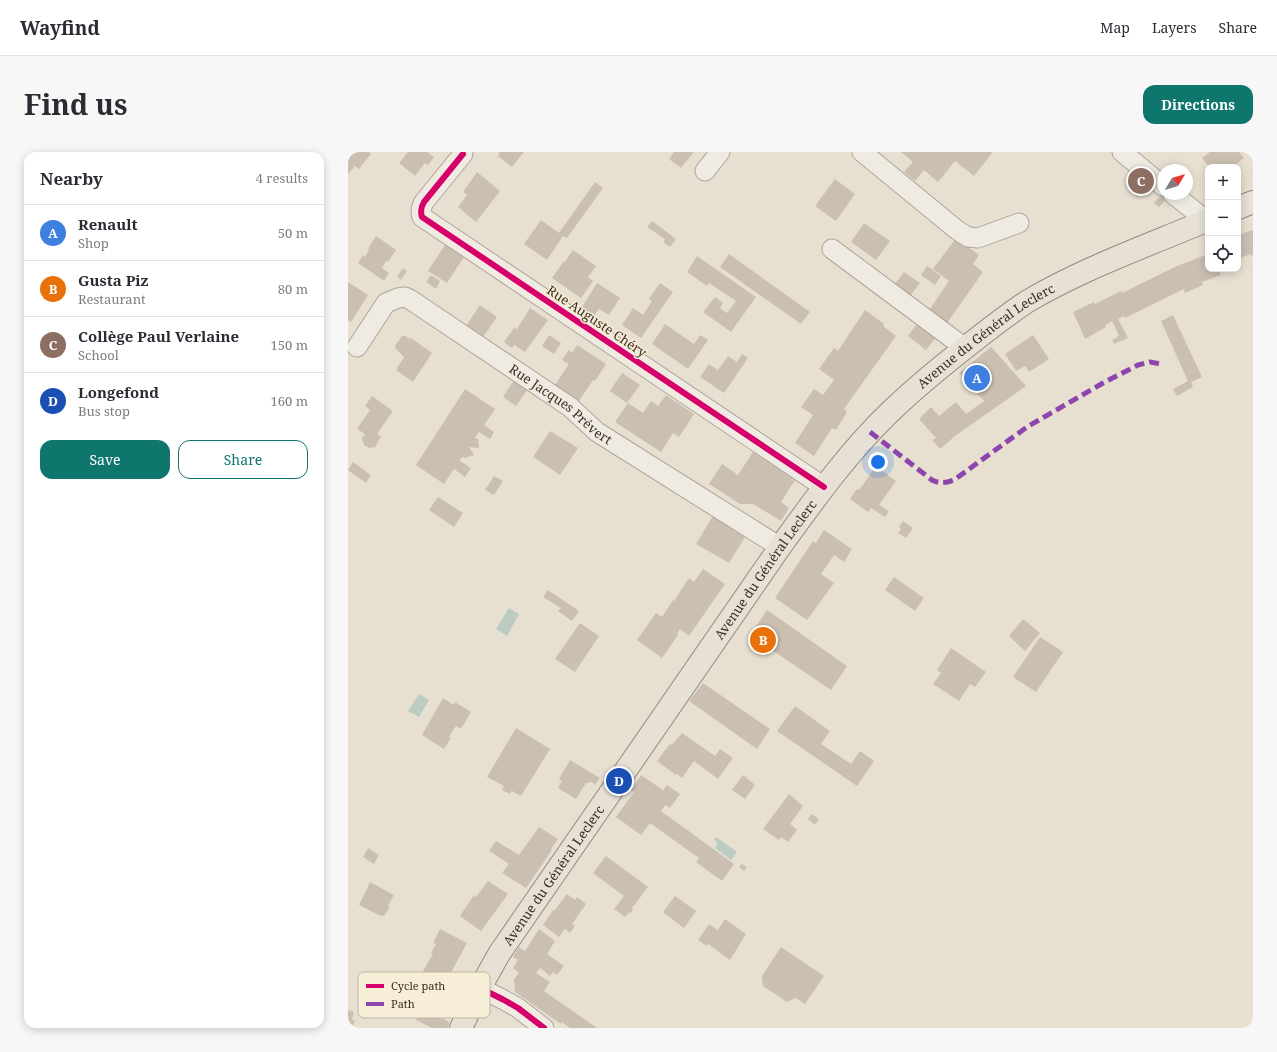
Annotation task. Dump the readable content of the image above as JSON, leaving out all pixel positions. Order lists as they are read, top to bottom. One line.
{"streets":{"main road":["Avenue du Général Leclerc"],"street":["Rue Auguste Chéry","Rue Jacques Prévert"]},"crossings":[["Rue Auguste Chéry","Avenue du Général Leclerc"],["Avenue du Général Leclerc","Rue Jacques Prévert"]],"legend":["Cycle path","Path"],"north":"top right","page":{"header":"Wayfind","nav":["Map","Layers","Share"],"title":"Find us","buttons":["Directions",["Save","Share"]],"heading":["Nearby","4 results"],"map_buttons":["+","−"],"pins":["C","A","B","D"],"list":[{"mark":"A","name":"Renault","note":"Shop","value":"50 m"},{"mark":"B","name":"Gusta Piz","note":"Restaurant","value":"80 m"},{"mark":"C","name":"Collège Paul Verlaine","note":"School","value":"150 m"},{"mark":"D","name":"Longefond","note":"Bus stop","value":"160 m"}]}}
